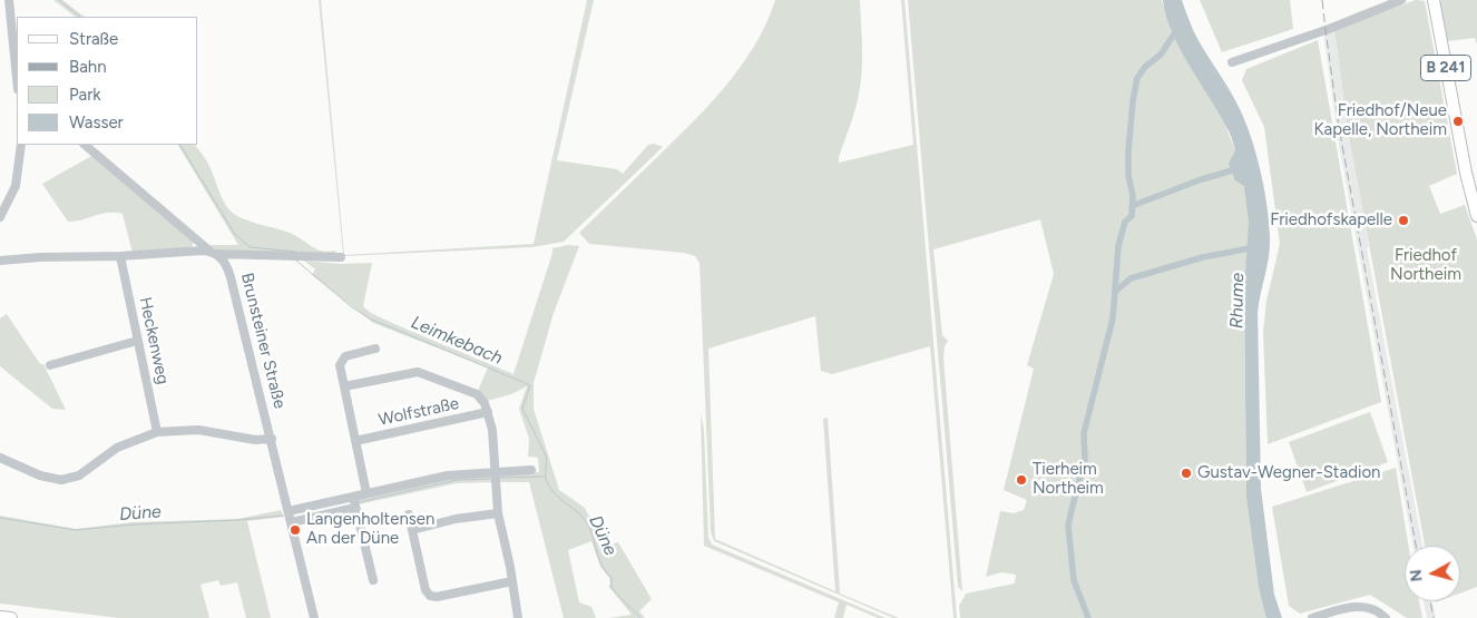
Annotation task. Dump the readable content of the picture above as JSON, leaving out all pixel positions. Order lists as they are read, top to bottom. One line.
{"streets":{"main road":["B 241"],"street":["Heckenweg","Brunsteiner Straße","Wolfstraße"]},"water":["Rhume","Leimkebach","Düne"],"parks":["Friedhof Northeim"],"places":["Friedhof/Neue Kapelle, Northeim","Friedhofskapelle","Gustav-Wegner-Stadion","Tierheim Northeim","Langenholtensen An der Düne"],"legend":["Straße","Bahn","Park","Wasser"],"north":"left"}
